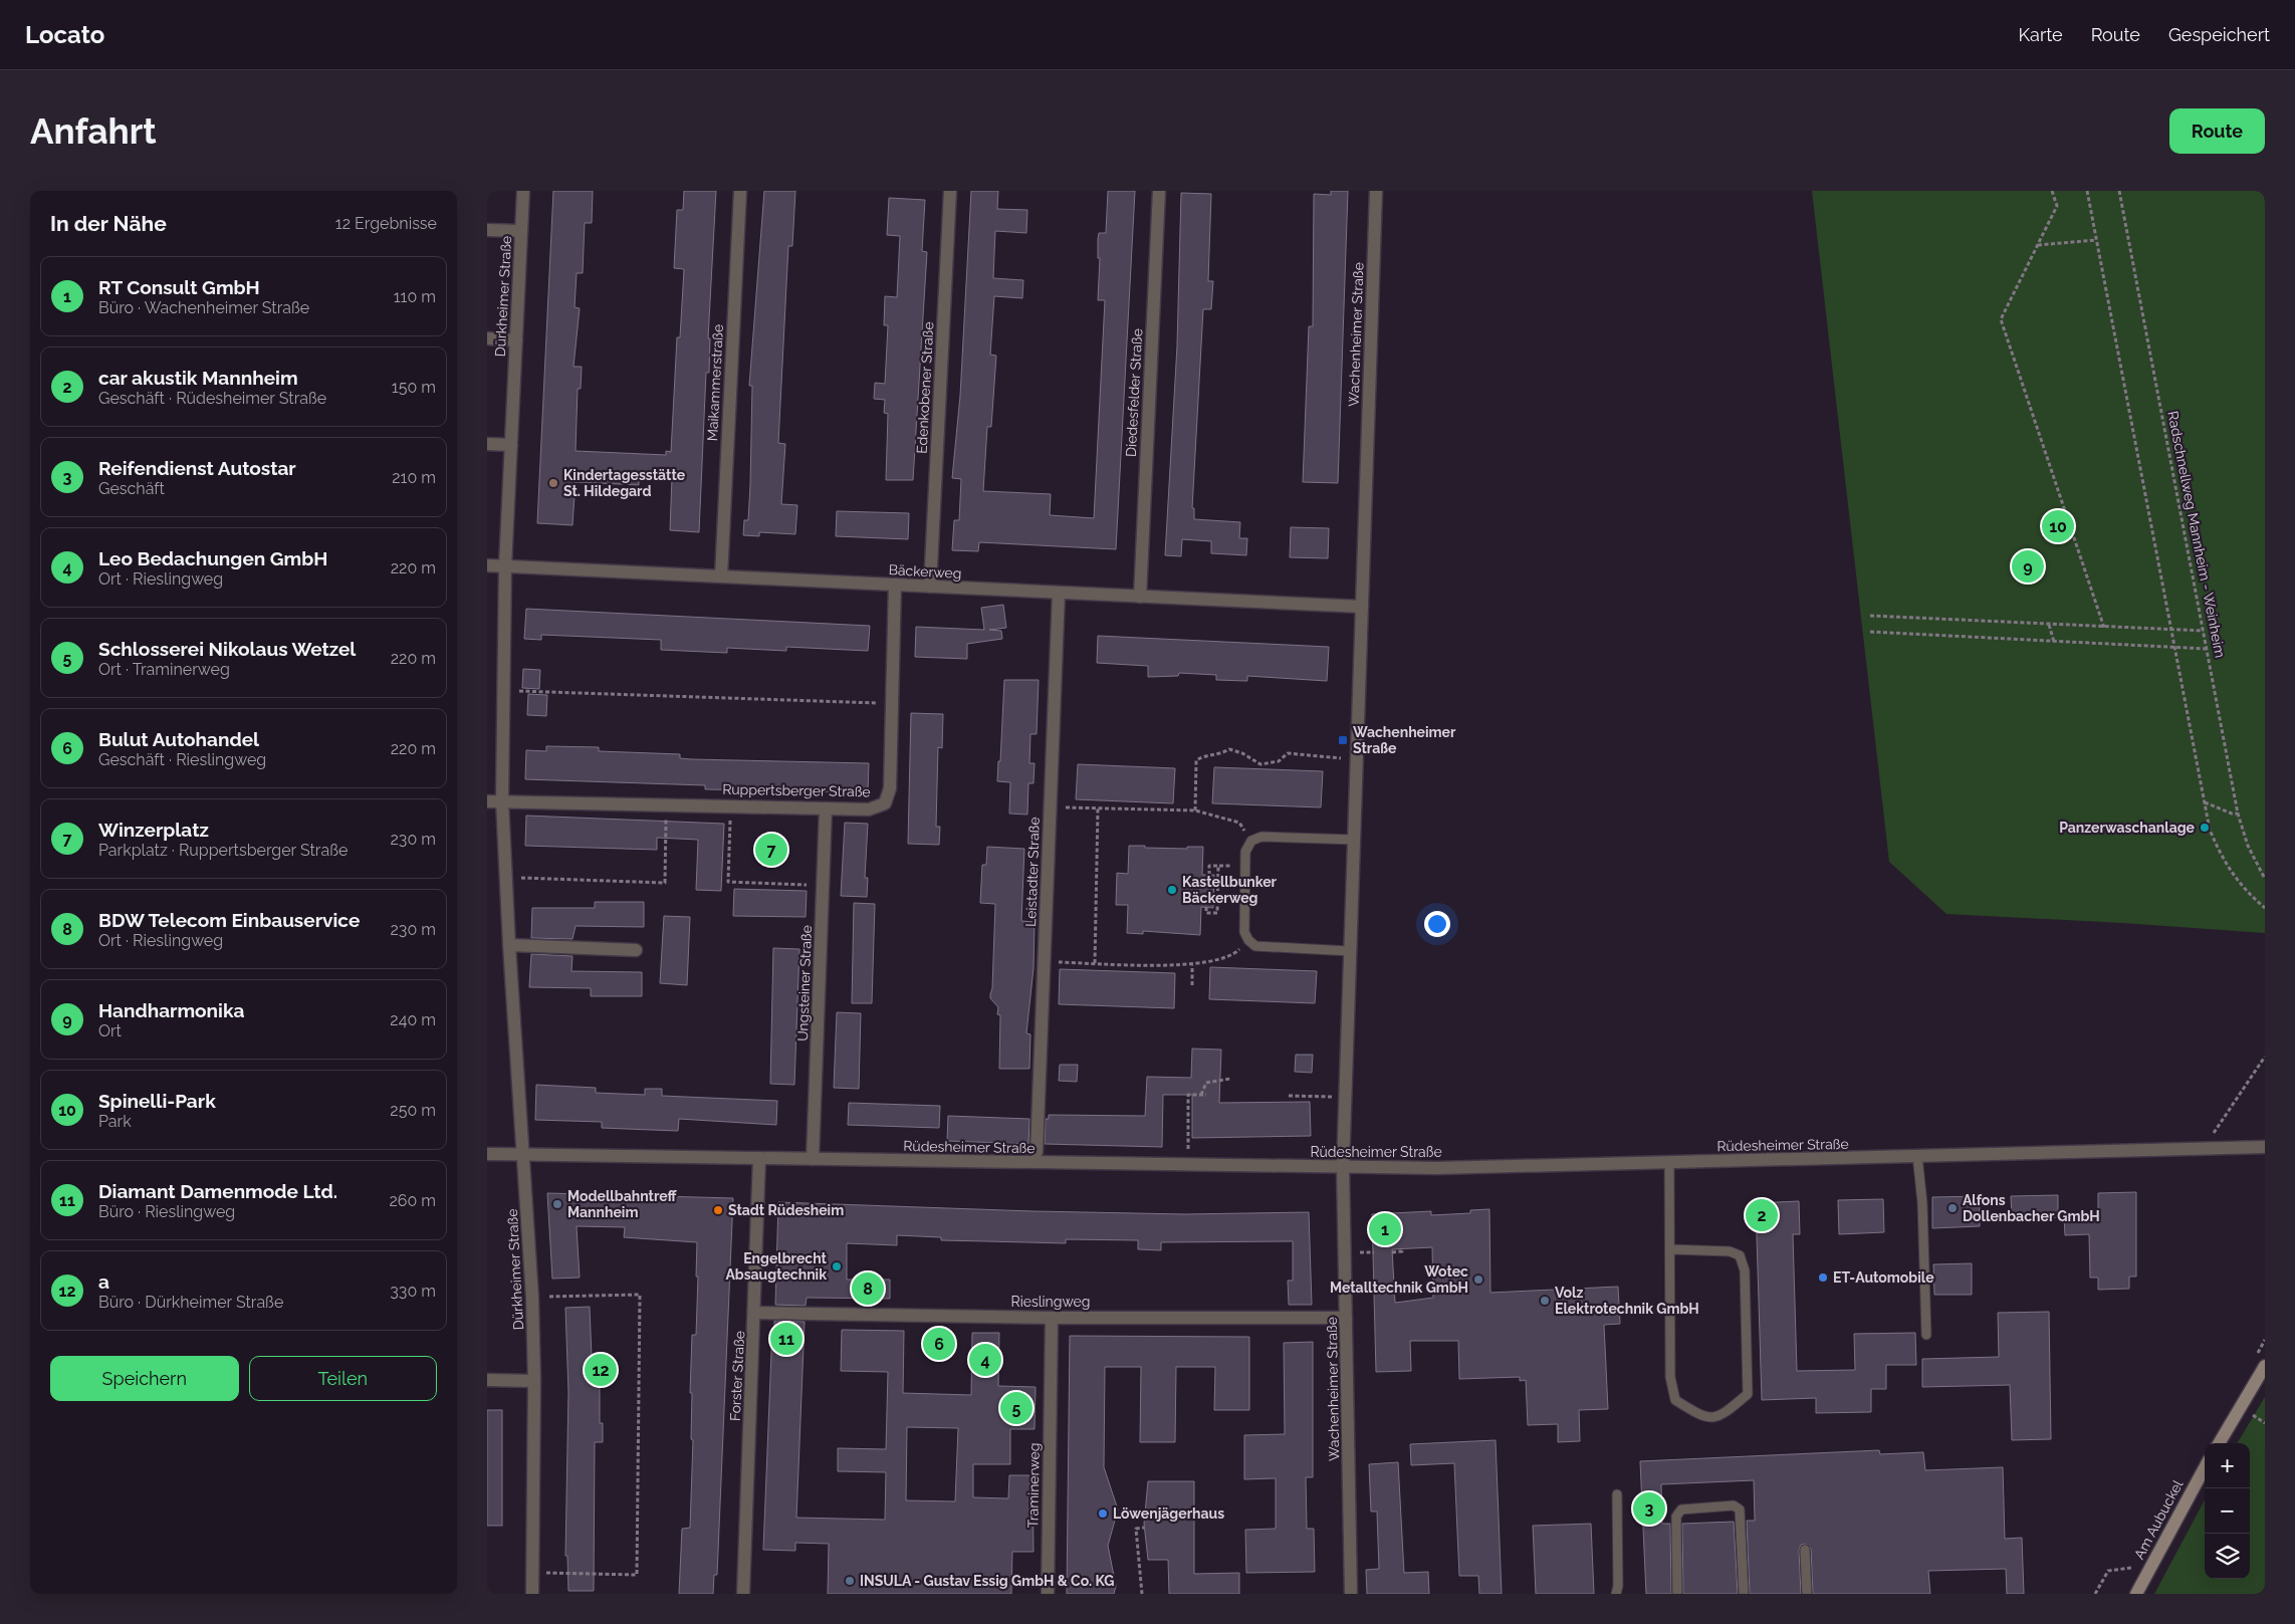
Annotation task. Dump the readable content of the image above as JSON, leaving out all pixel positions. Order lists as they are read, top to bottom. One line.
{"streets":{"main road":["Am Aubuckel"],"street":["Dürkheimer Straße","Wachenheimer Straße","Maikammerstraße","Edenkobener Straße","Diedesfelder Straße","Bäckerweg","Ruppertsberger Straße","Leistadter Straße","Ungsteiner Straße","Rüdesheimer Straße","Rieslingweg","Forster Straße","Traminerweg"],"path":["Radschnellweg Mannheim - Weinheim"]},"crossings":[["Dürkheimer Straße","Bäckerweg"],["Dürkheimer Straße","Ruppertsberger Straße"],["Dürkheimer Straße","Rüdesheimer Straße"],["Wachenheimer Straße","Bäckerweg"],["Wachenheimer Straße","Rüdesheimer Straße"],["Wachenheimer Straße","Rieslingweg"],["Maikammerstraße","Bäckerweg"],["Edenkobener Straße","Bäckerweg"],["Diedesfelder Straße","Bäckerweg"],["Bäckerweg","Ruppertsberger Straße"],["Bäckerweg","Leistadter Straße"],["Ruppertsberger Straße","Ungsteiner Straße"],["Ungsteiner Straße","Rüdesheimer Straße"],["Rüdesheimer Straße","Forster Straße"],["Rieslingweg","Forster Straße"],["Rieslingweg","Traminerweg"]],"places":{"other":["Kindertagesstätte St. Hildegard","Panzerwaschanlage","Kastellbunker Bäckerweg","Modellbahntreff Mannheim","Alfons Dollenbacher GmbH","Stadt Rüdesheim","Engelbrecht Absaugtechnik","ET-Automobile","Wotec Metalltechnik GmbH","Volz Elektrotechnik GmbH","Löwenjägerhaus","INSULA - Gustav Essig GmbH & Co. KG"],"transit":["Wachenheimer Straße"]},"page":{"header":"Locato","nav":["Karte","Route","Gespeichert"],"buttons":["Route",["Speichern","Teilen"]],"title":"Anfahrt","heading":["In der Nähe","12 Ergebnisse"],"list":[{"mark":"1","name":"RT Consult GmbH","note":"Büro · Wachenheimer Straße","value":"110 m"},{"mark":"2","name":"car akustik Mannheim","note":"Geschäft · Rüdesheimer Straße","value":"150 m"},{"mark":"3","name":"Reifendienst Autostar","note":"Geschäft","value":"210 m"},{"mark":"4","name":"Leo Bedachungen GmbH","note":"Ort · Rieslingweg","value":"220 m"},{"mark":"5","name":"Schlosserei Nikolaus Wetzel","note":"Ort · Traminerweg","value":"220 m"},{"mark":"6","name":"Bulut Autohandel","note":"Geschäft · Rieslingweg","value":"220 m"},{"mark":"7","name":"Winzerplatz","note":"Parkplatz · Ruppertsberger Straße","value":"230 m"},{"mark":"8","name":"BDW Telecom Einbauservice","note":"Ort · Rieslingweg","value":"230 m"},{"mark":"9","name":"Handharmonika","note":"Ort","value":"240 m"},{"mark":"10","name":"Spinelli-Park","note":"Park","value":"250 m"},{"mark":"11","name":"Diamant Damenmode Ltd.","note":"Büro · Rieslingweg","value":"260 m"},{"mark":"12","name":"a","note":"Büro · Dürkheimer Straße","value":"330 m"}],"pins":["10","9","7","2","1","8","11","6","4","12","5","3"],"map_buttons":["+","−"]}}
